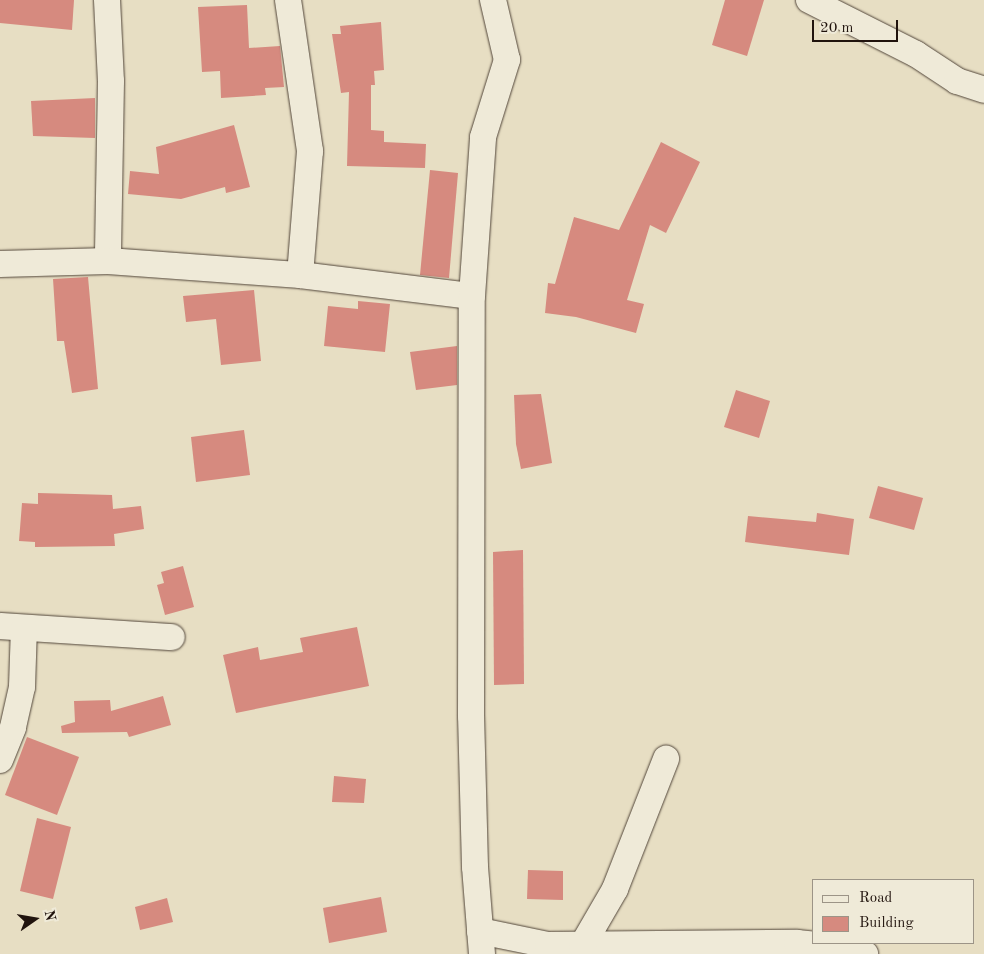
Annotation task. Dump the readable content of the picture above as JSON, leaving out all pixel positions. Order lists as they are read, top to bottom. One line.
{"legend":["Road","Building"],"scale_bar":"20 m","north":"right"}
